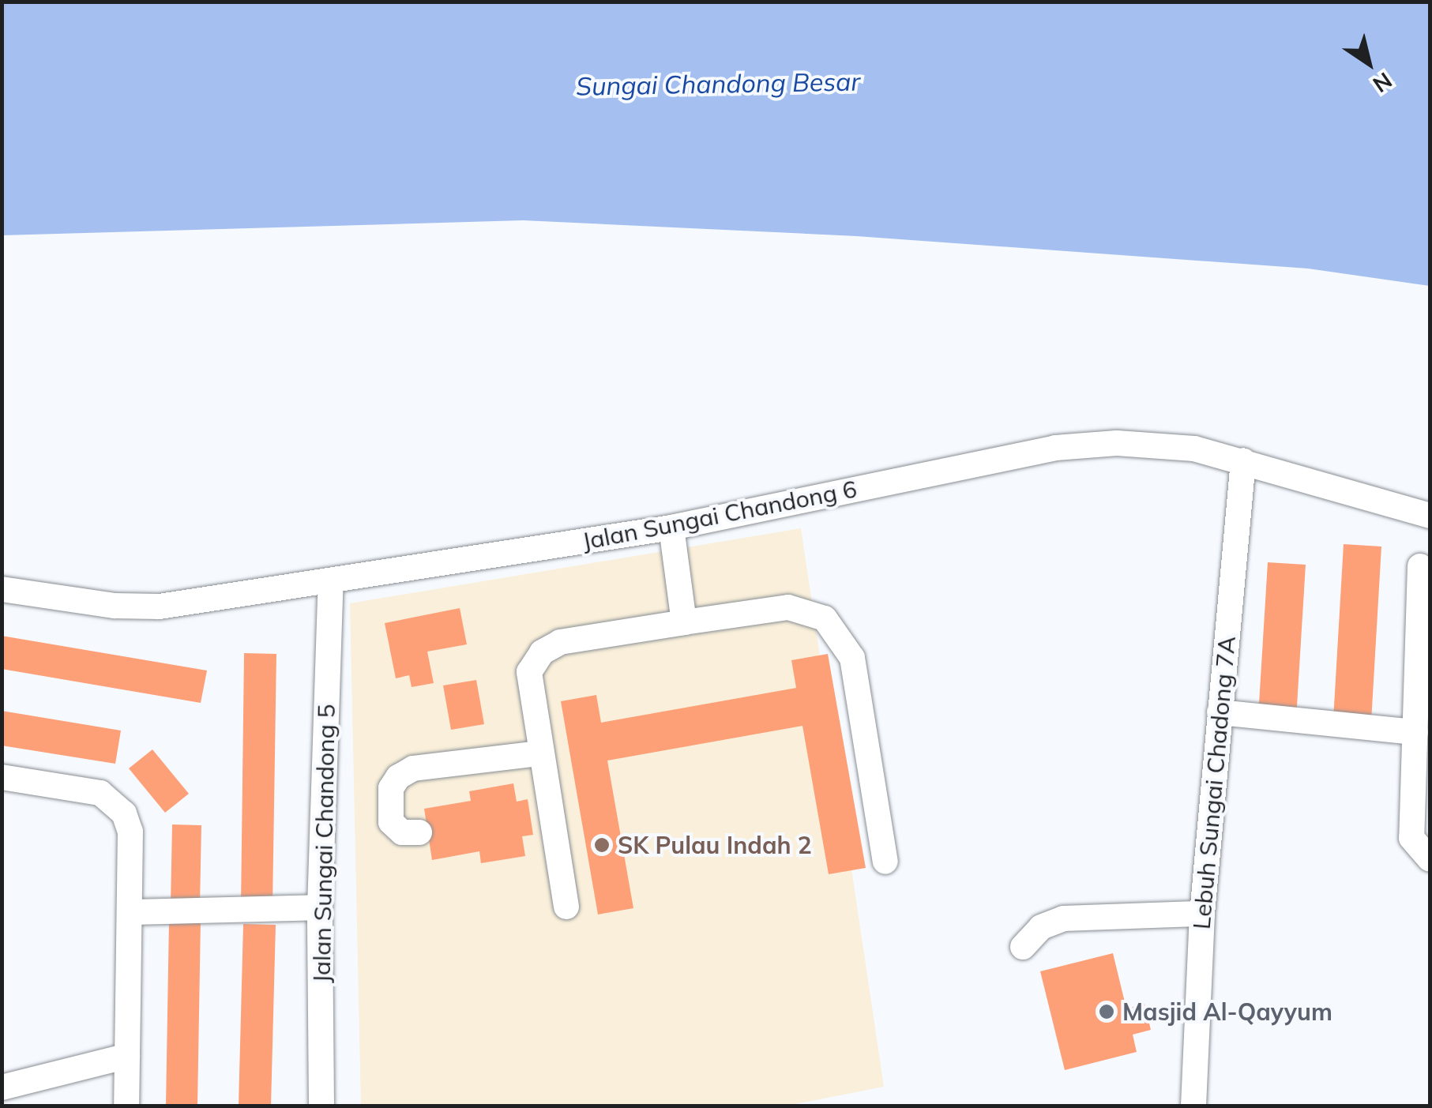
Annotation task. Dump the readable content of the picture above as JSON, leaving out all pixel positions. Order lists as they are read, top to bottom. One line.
{"streets":{"street":["Jalan Sungai Chandong 6","Lebuh Sungai Chadong 7A","Jalan Sungai Chandong 5"]},"crossings":[["Jalan Sungai Chandong 6","Lebuh Sungai Chadong 7A"],["Jalan Sungai Chandong 6","Jalan Sungai Chandong 5"]],"water":["Sungai Chandong Besar"],"places":["SK Pulau Indah 2","Masjid Al-Qayyum"],"north":"bottom right"}
